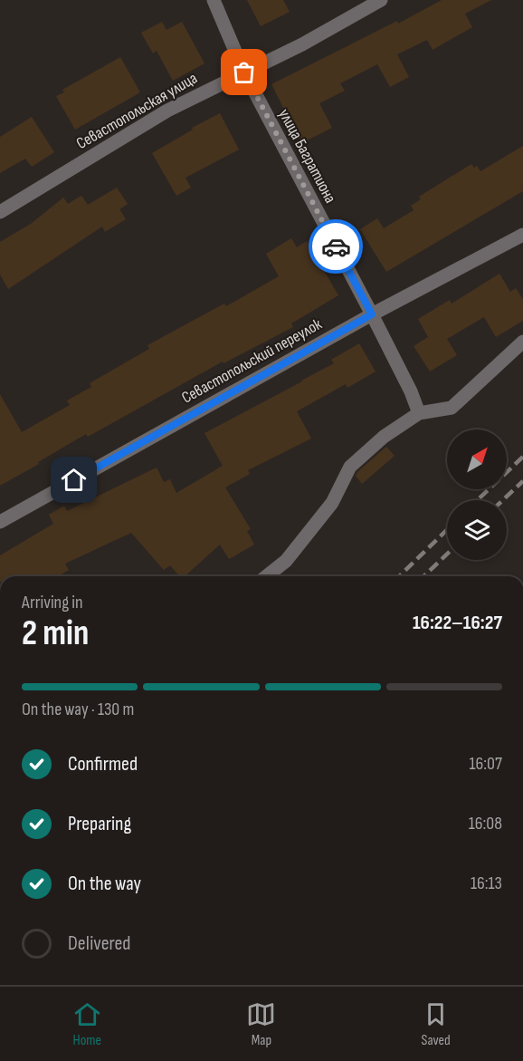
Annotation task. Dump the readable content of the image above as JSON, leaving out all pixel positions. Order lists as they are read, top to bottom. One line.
{"streets":{"street":["Севастопольская улица","улица Багратиона","Севастопольский переулок"]},"crossings":[["Севастопольская улица","улица Багратиона"],["улица Багратиона","Севастопольский переулок"]],"north":"top right","page":{"heading":["2 min","Arriving in","16:22–16:27"],"bar":"On the way · 130 m","list":[["Confirmed","16:07"],["Preparing","16:08"],["On the way","16:13"],"Delivered"],"tabs":["Home","Map","Saved"]}}
